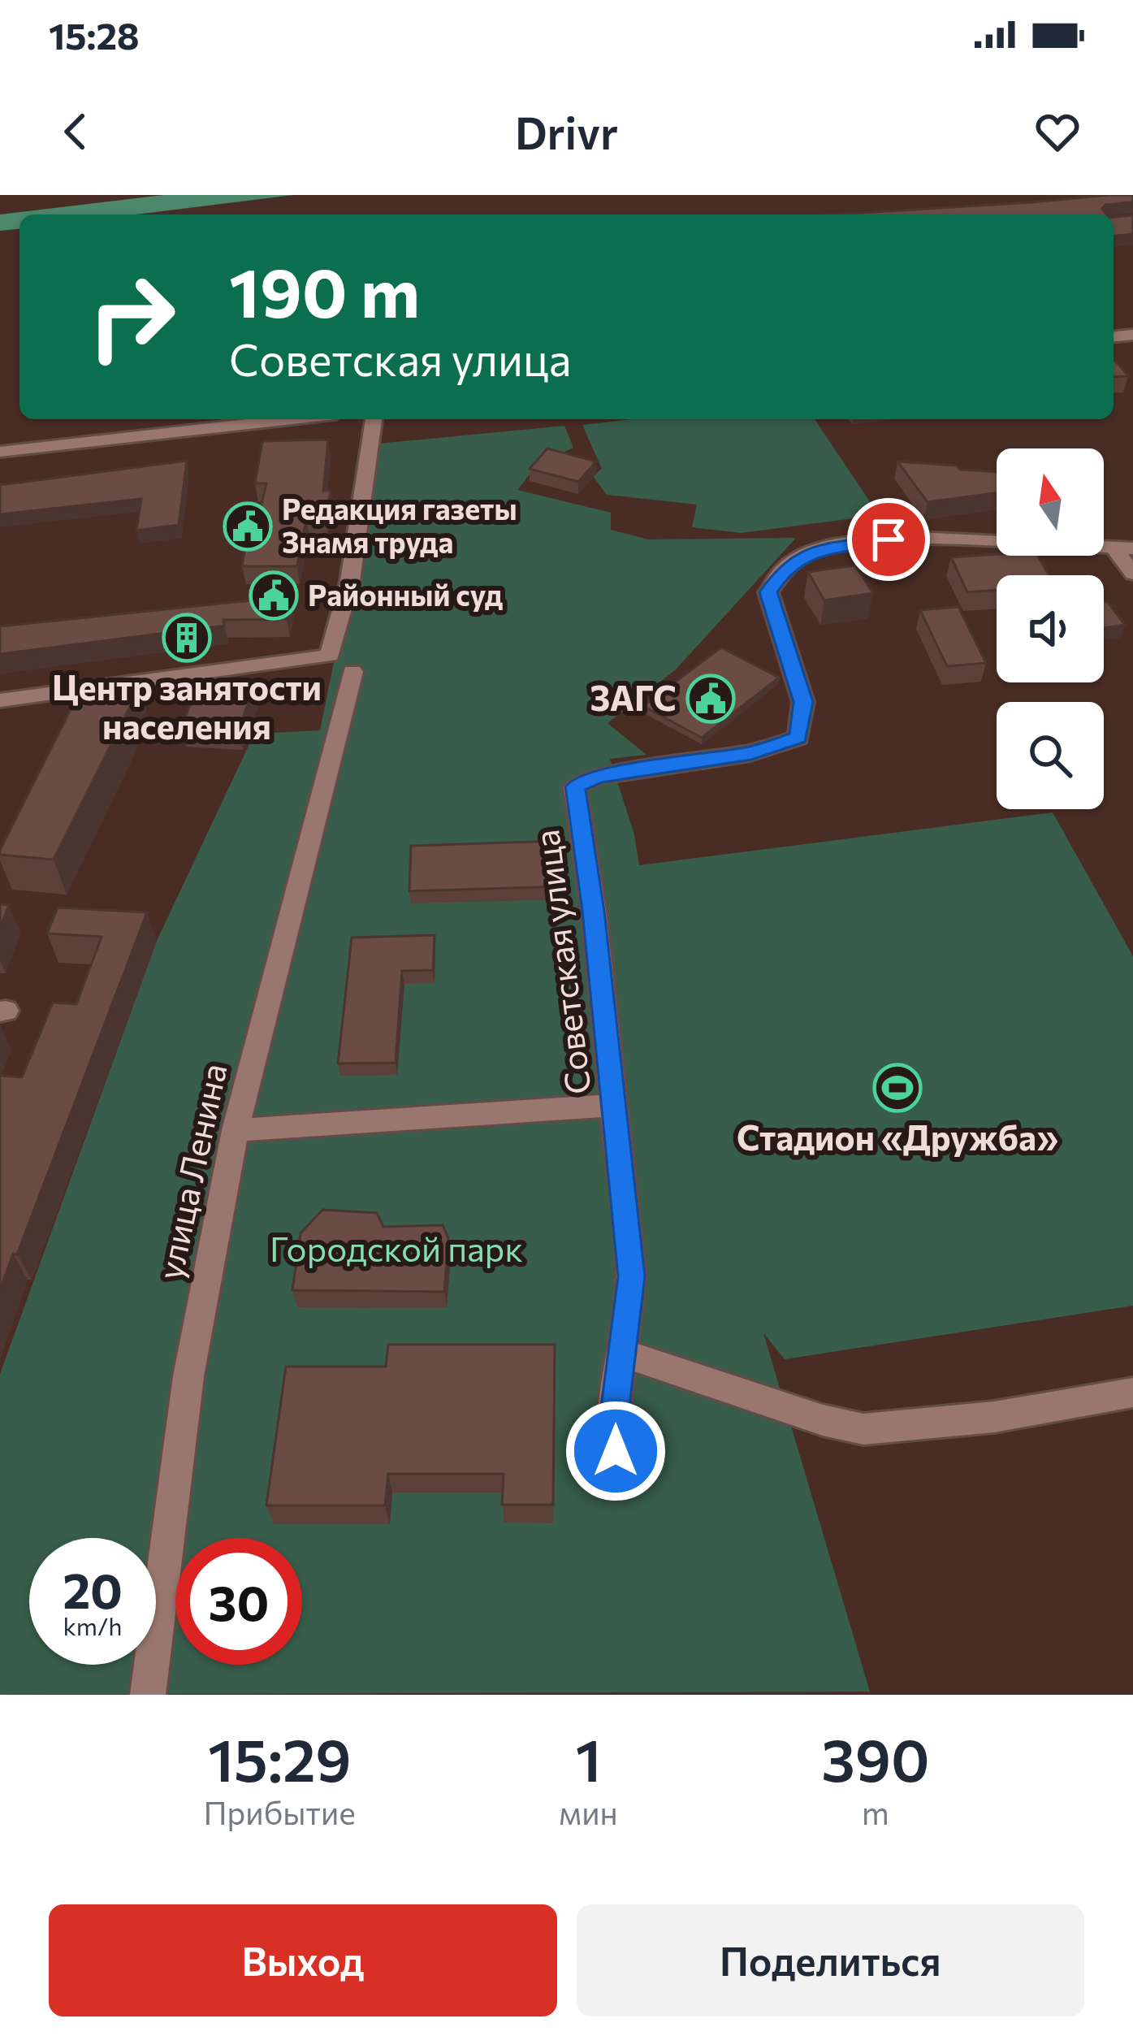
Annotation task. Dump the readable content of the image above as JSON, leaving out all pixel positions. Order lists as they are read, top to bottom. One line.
{"streets":{"street":["Советская улица","улица Ленина"]},"parks":["Городской парк"],"places":{"public building":["Редакция газеты Знамя труда","Районный суд","ЗАГС"],"building":["Центр занятости населения"],"sports":["Стадион «Дружба»"]},"north":"top","page":{"status":"15:28","header":"Drivr","turn":["190 m","Советская улица"],"speed":"20 km/h","limit":"30","eta":["15:29","Прибытие","1","мин","390","m"],"buttons":["Выход","Поделиться"]}}
